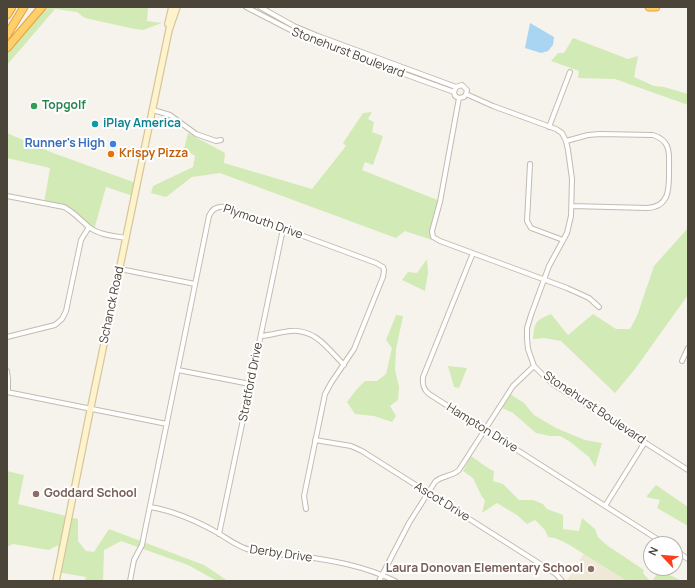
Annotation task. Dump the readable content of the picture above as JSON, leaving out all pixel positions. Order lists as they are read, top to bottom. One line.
{"streets":{"street":["Stonehurst Boulevard","Plymouth Drive","Schanck Road","Stratford Drive","Hampton Drive","Ascot Drive","Derby Drive"]},"crossings":[["Plymouth Drive","Stratford Drive"],["Plymouth Drive","Ascot Drive"],["Plymouth Drive","Derby Drive"],["Stratford Drive","Derby Drive"]],"places":["Topgolf","iPlay America","Runner's High","Krispy Pizza","Goddard School","Laura Donovan Elementary School"],"north":"top left"}
